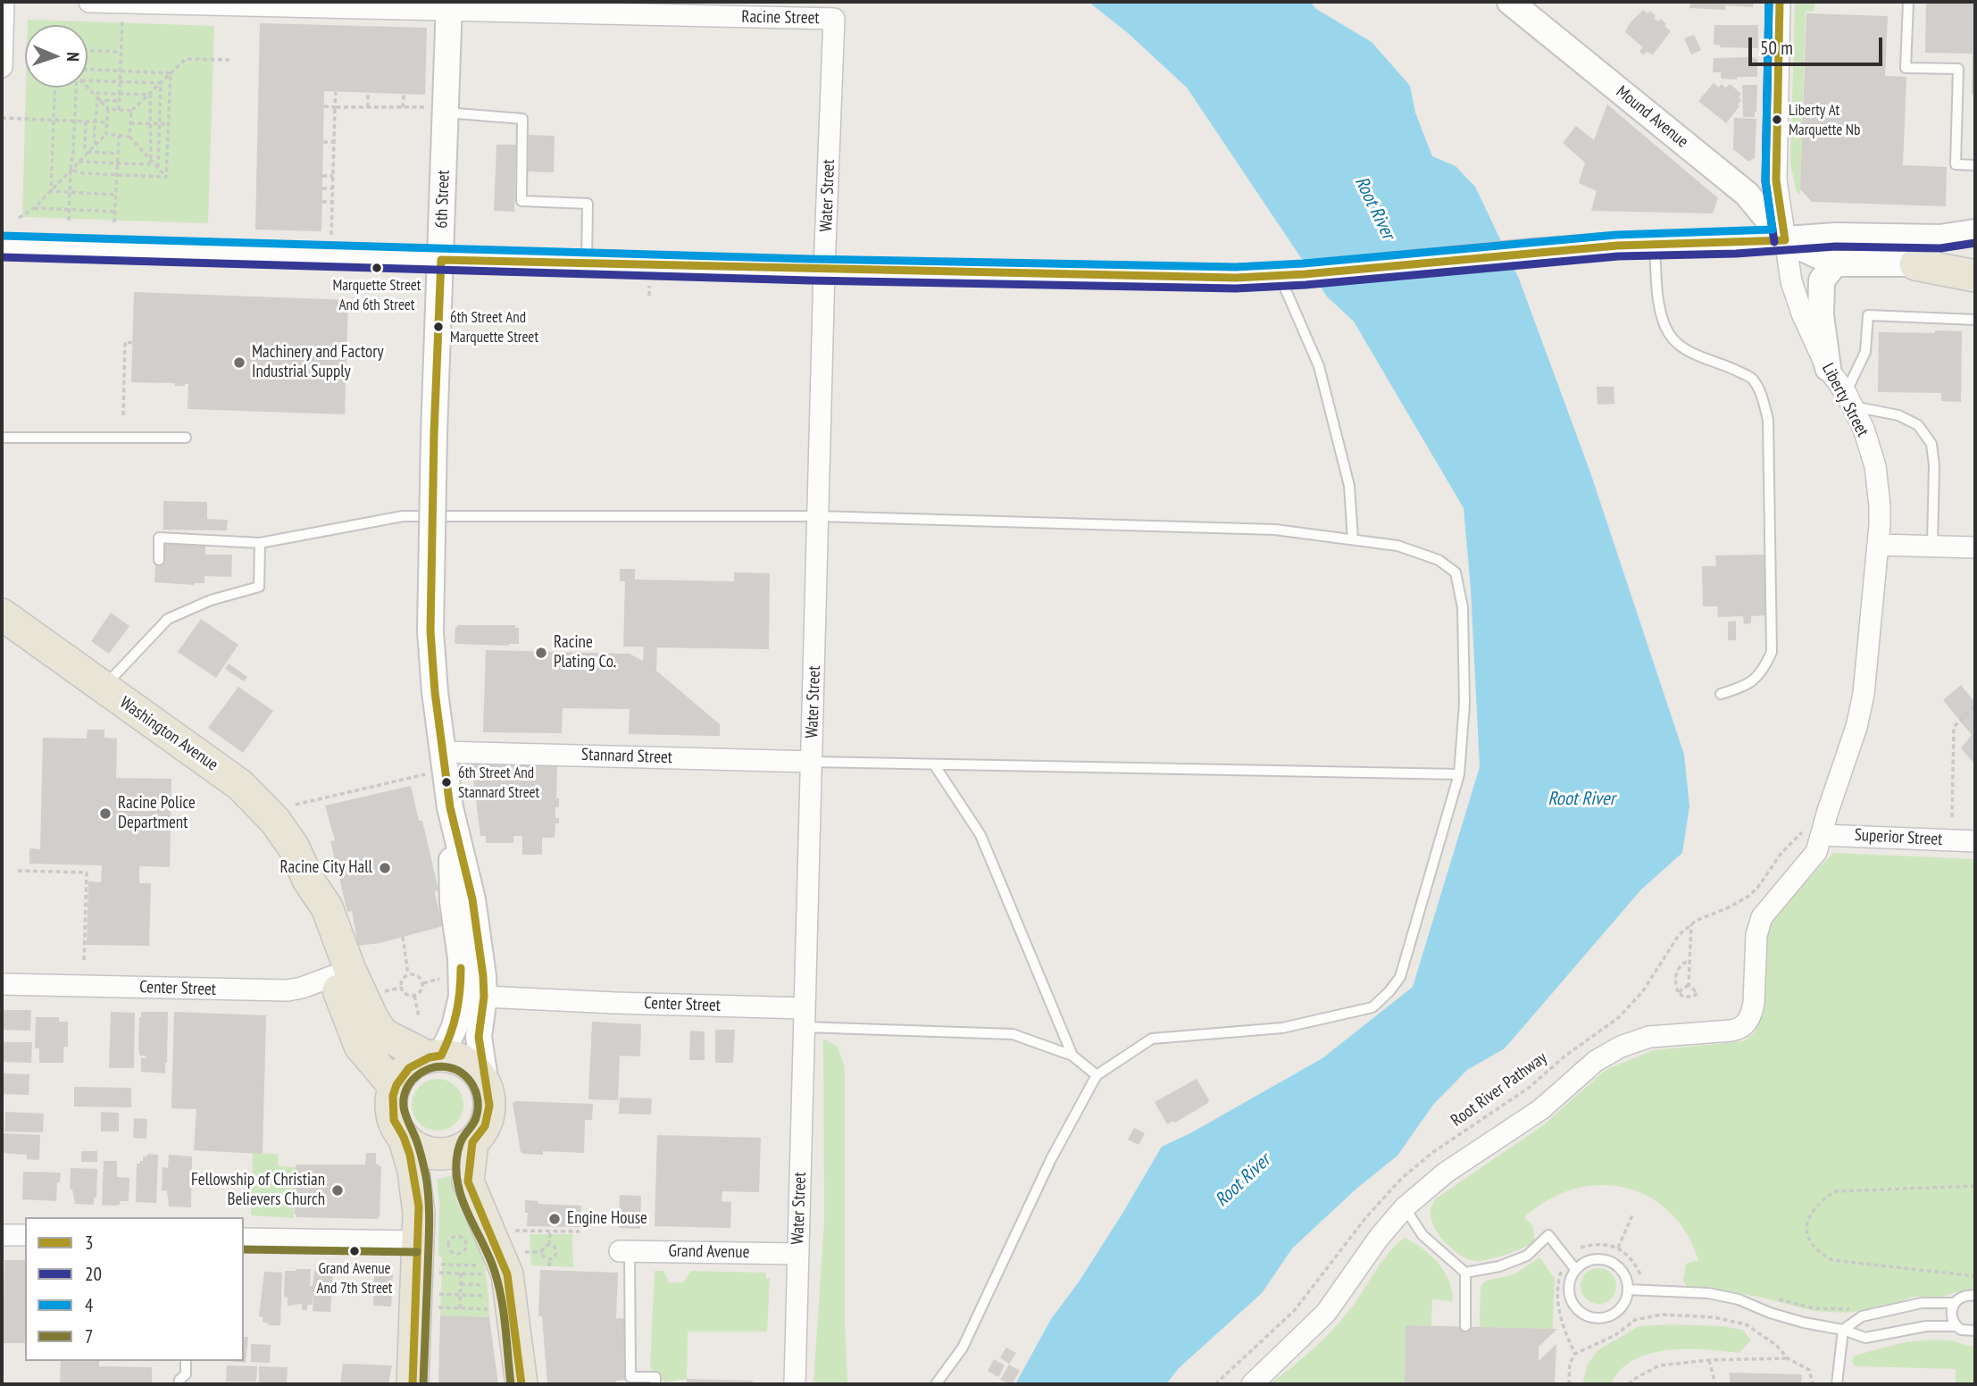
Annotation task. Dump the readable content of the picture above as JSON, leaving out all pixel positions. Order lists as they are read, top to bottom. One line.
{"streets":{"main road":["Washington Avenue"],"street":["Racine Street","Mound Avenue","Water Street","6th Street","Liberty Street","Stannard Street","Superior Street","Center Street","Grand Avenue"],"path":["Root River Pathway"]},"crossings":[["Racine Street","Water Street"],["Racine Street","6th Street"],["Mound Avenue","Liberty Street"],["Water Street","Stannard Street"],["Water Street","Center Street"],["Water Street","Grand Avenue"],["6th Street","Washington Avenue"],["6th Street","Stannard Street"],["6th Street","Center Street"],["Liberty Street","Superior Street"],["Liberty Street","Root River Pathway"],["Washington Avenue","Center Street"],["Superior Street","Root River Pathway"]],"water":["Root River"],"places":["Liberty At Marquette Nb","Marquette Street And 6th Street","6th Street And Marquette Street","Machinery and Factory Industrial Supply","Racine Plating Co.","6th Street And Stannard Street","Racine Police Department","Racine City Hall","Fellowship of Christian Believers Church","Engine House","Grand Avenue And 7th Street"],"lines":["transit line 3","transit line 20","transit line 4","transit line 7"],"legend":["3","20","4","7"],"scale_bar":"50 m","north":"right"}
